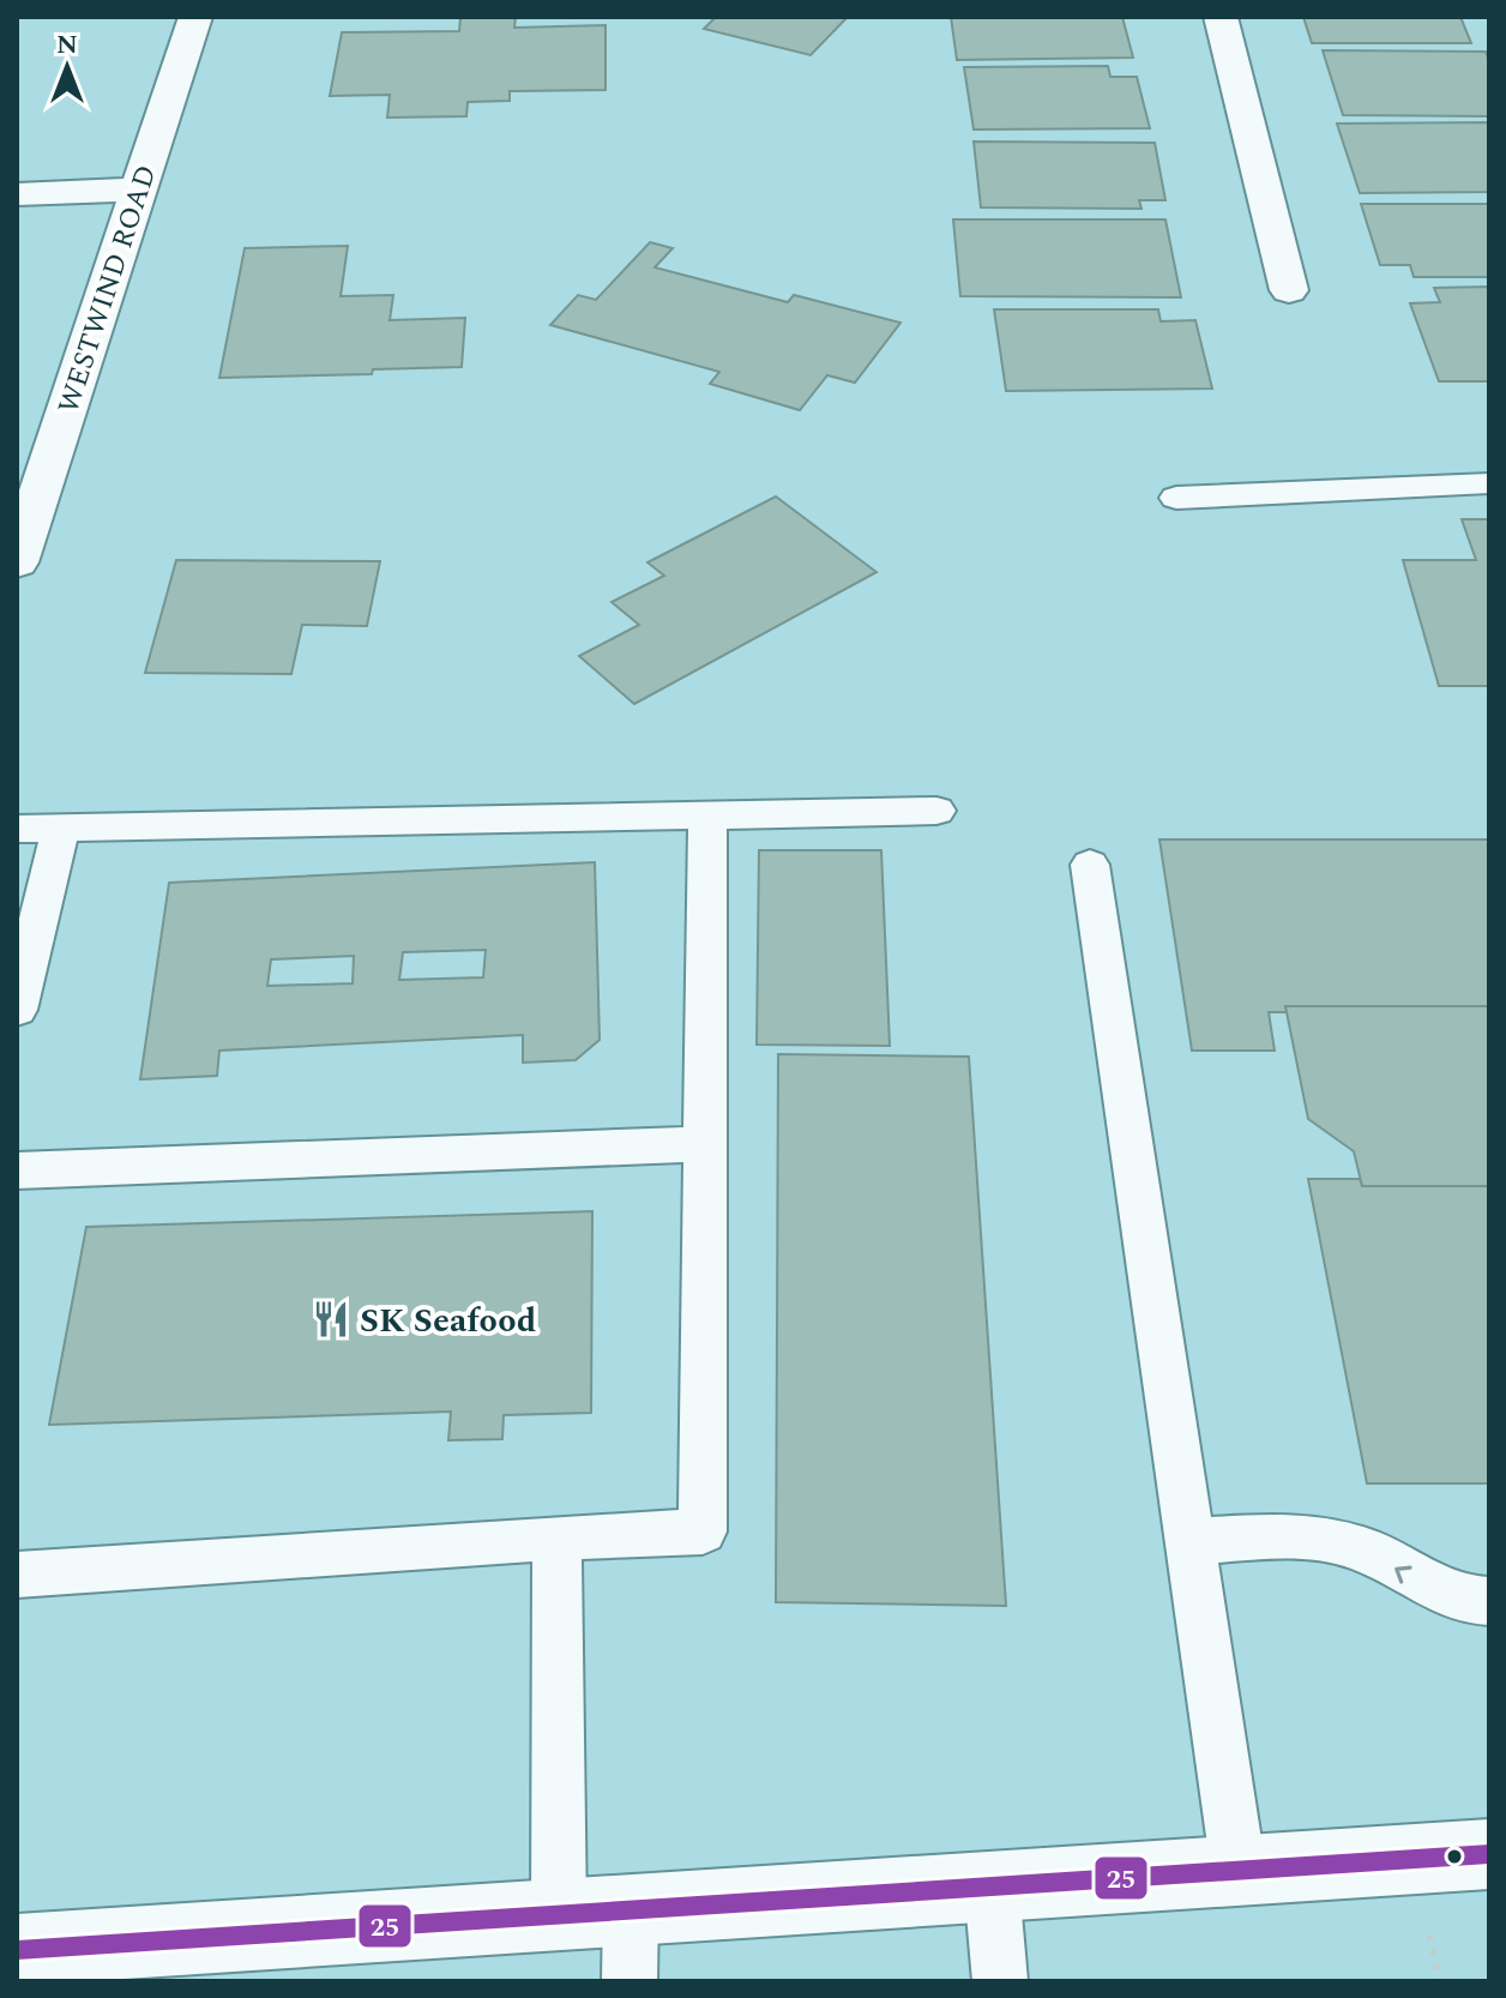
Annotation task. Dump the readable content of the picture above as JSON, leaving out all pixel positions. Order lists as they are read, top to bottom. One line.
{"streets":{"street":["WESTWIND ROAD"]},"places":{"restaurant":["SK Seafood"]},"lines":["transit line 25"],"north":"top"}
